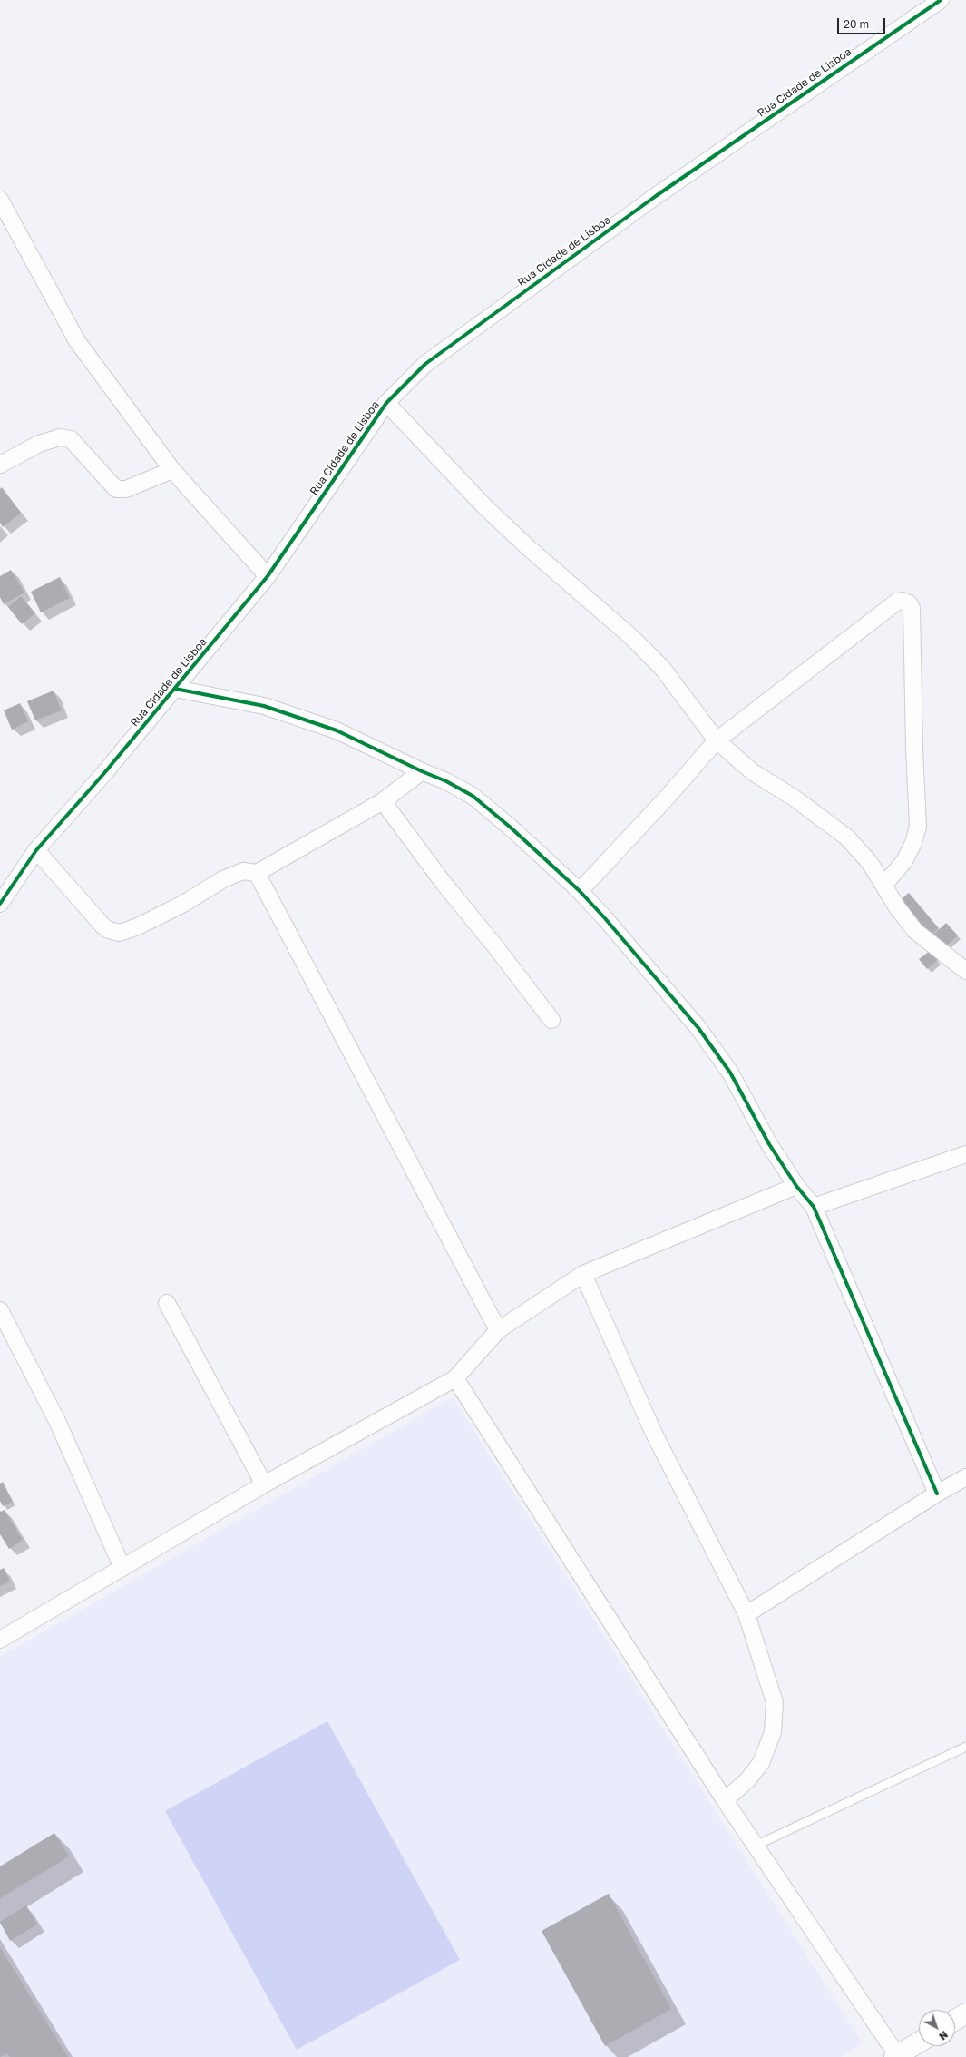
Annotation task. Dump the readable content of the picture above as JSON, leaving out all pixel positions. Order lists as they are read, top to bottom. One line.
{"streets":{"street":["Rua Cidade de Lisboa"]},"scale_bar":"20 m","north":"bottom right"}
